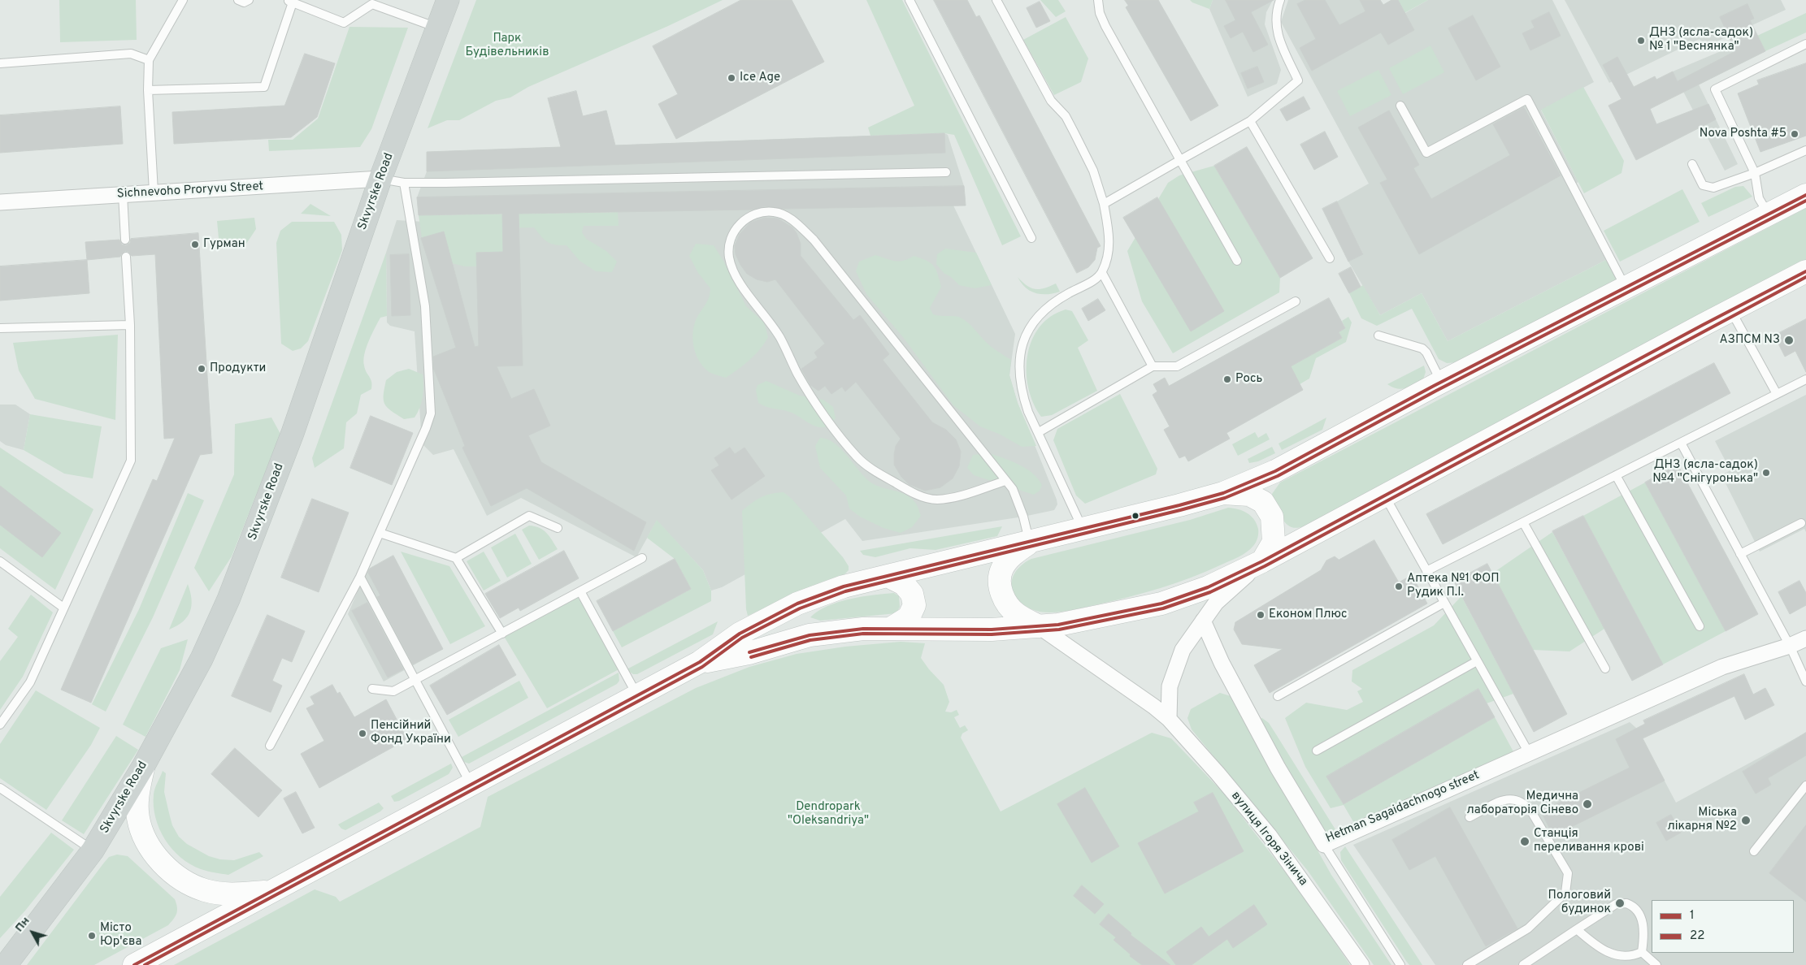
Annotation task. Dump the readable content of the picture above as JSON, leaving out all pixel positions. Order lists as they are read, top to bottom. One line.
{"streets":{"main road":["Skvyrske Road"],"street":["Sichnevoho Proryvu Street","Hetman Sagaidachnogo street","вулиця Ігоря Зінича"]},"crossings":[["Sichnevoho Proryvu Street","Skvyrske Road"]],"parks":["Парк Будівельників","Dendropark \"Oleksandriya\""],"places":["ДНЗ (ясла-садок) № 1 \"Веснянка\"","Ice Age","Nova Poshta #5","Гурман","АЗПСМ N3","Продукти","Рось","ДНЗ (ясла-садок) №4 \"Снігуронька\"","Аптека №1 ФОП Рудик П.І.","Економ Плюс","Пенсійний Фонд України","Медична лабораторія Сінево","Міська лікарня №2","Станція переливання крові","Пологовий будинок","Місто Юр'єва"],"lines":["transit line 1","transit line 22"],"legend":["1","22"],"north":"top left"}
